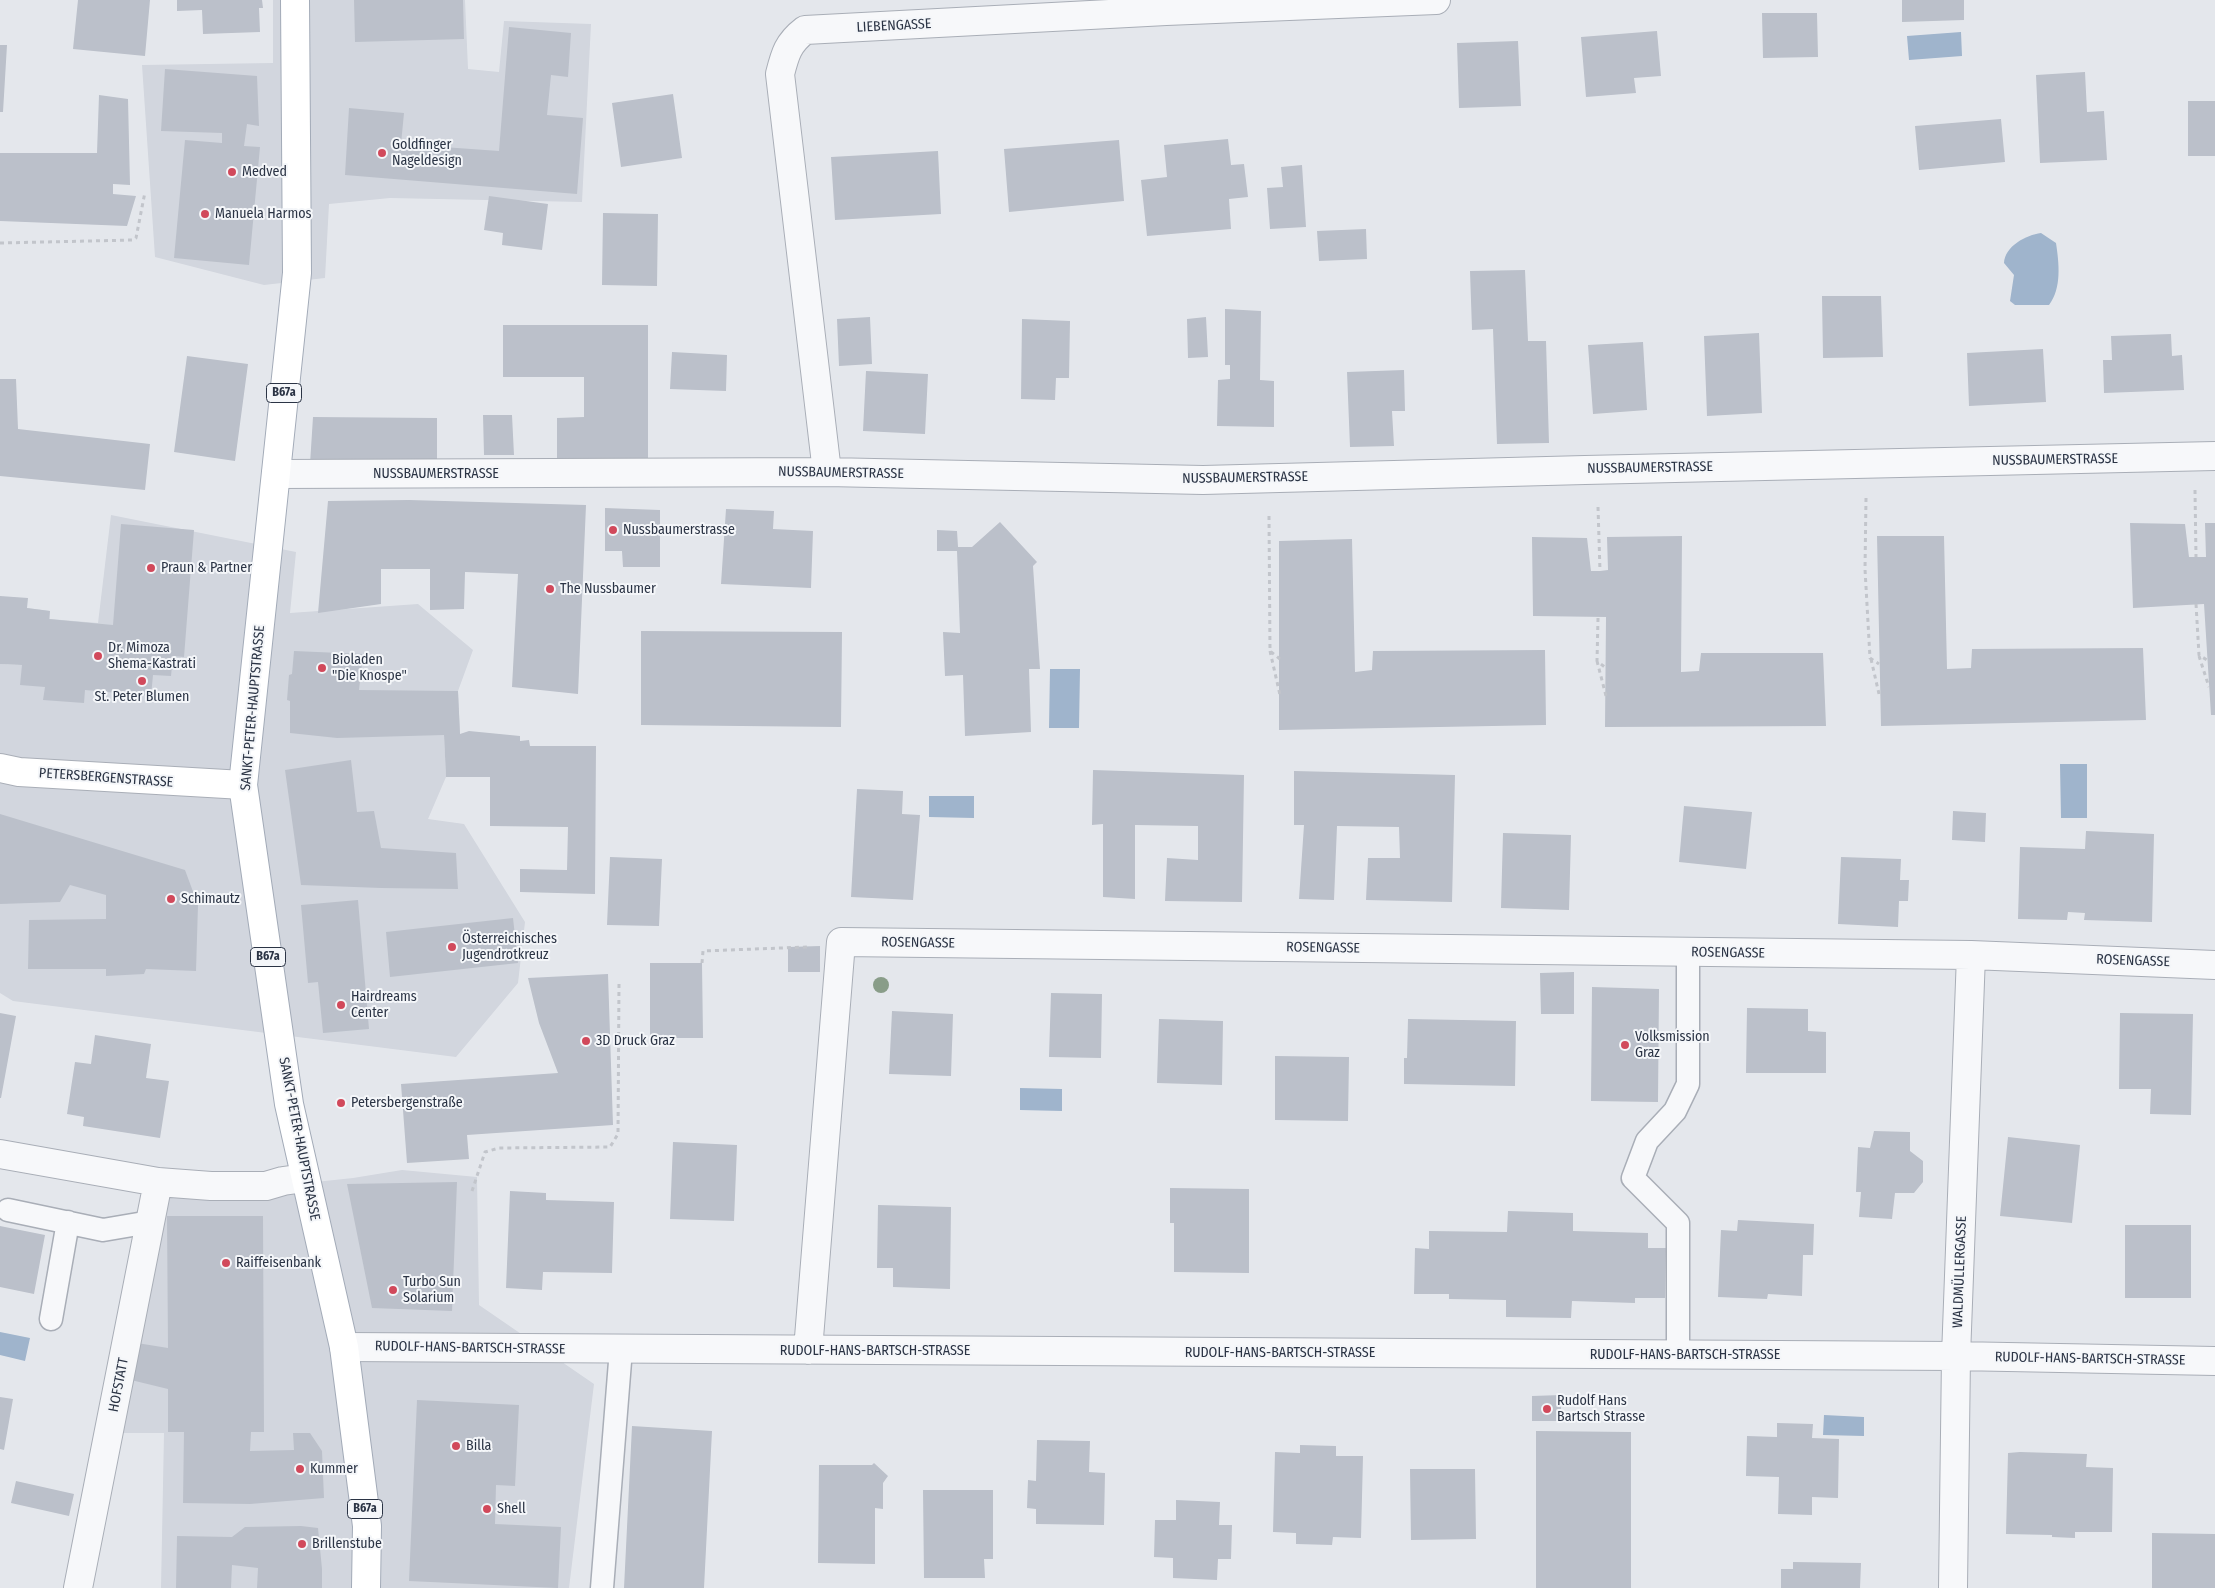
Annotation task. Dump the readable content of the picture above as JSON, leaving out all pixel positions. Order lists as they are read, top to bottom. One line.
{"streets":{"main road":["B67a","SANKT-PETER-HAUPTSTRASSE","PETERSBERGENSTRASSE"],"street":["LIEBENGASSE","NUSSBAUMERSTRASSE","ROSENGASSE","WALDMÜLLERGASSE","RUDOLF-HANS-BARTSCH-STRASSE","HOFSTATT"]},"crossings":[["LIEBENGASSE","NUSSBAUMERSTRASSE"],["NUSSBAUMERSTRASSE","SANKT-PETER-HAUPTSTRASSE"],["SANKT-PETER-HAUPTSTRASSE","PETERSBERGENSTRASSE"],["SANKT-PETER-HAUPTSTRASSE","RUDOLF-HANS-BARTSCH-STRASSE"],["ROSENGASSE","WALDMÜLLERGASSE"],["WALDMÜLLERGASSE","RUDOLF-HANS-BARTSCH-STRASSE"]],"places":["Goldfinger Nageldesign","Medved","Manuela Harmos","Nussbaumerstrasse","Praun & Partner","The Nussbaumer","Dr. Mimoza Shema-Kastrati","Bioladen \"Die Knospe\"","St. Peter Blumen","Schimautz","Österreichisches Jugendrotkreuz","Hairdreams Center","3D Druck Graz","Volksmission Graz","Petersbergenstraße","Raiffeisenbank","Turbo Sun Solarium","Rudolf Hans Bartsch Strasse","Billa","Kummer","Shell","Brillenstube"]}
